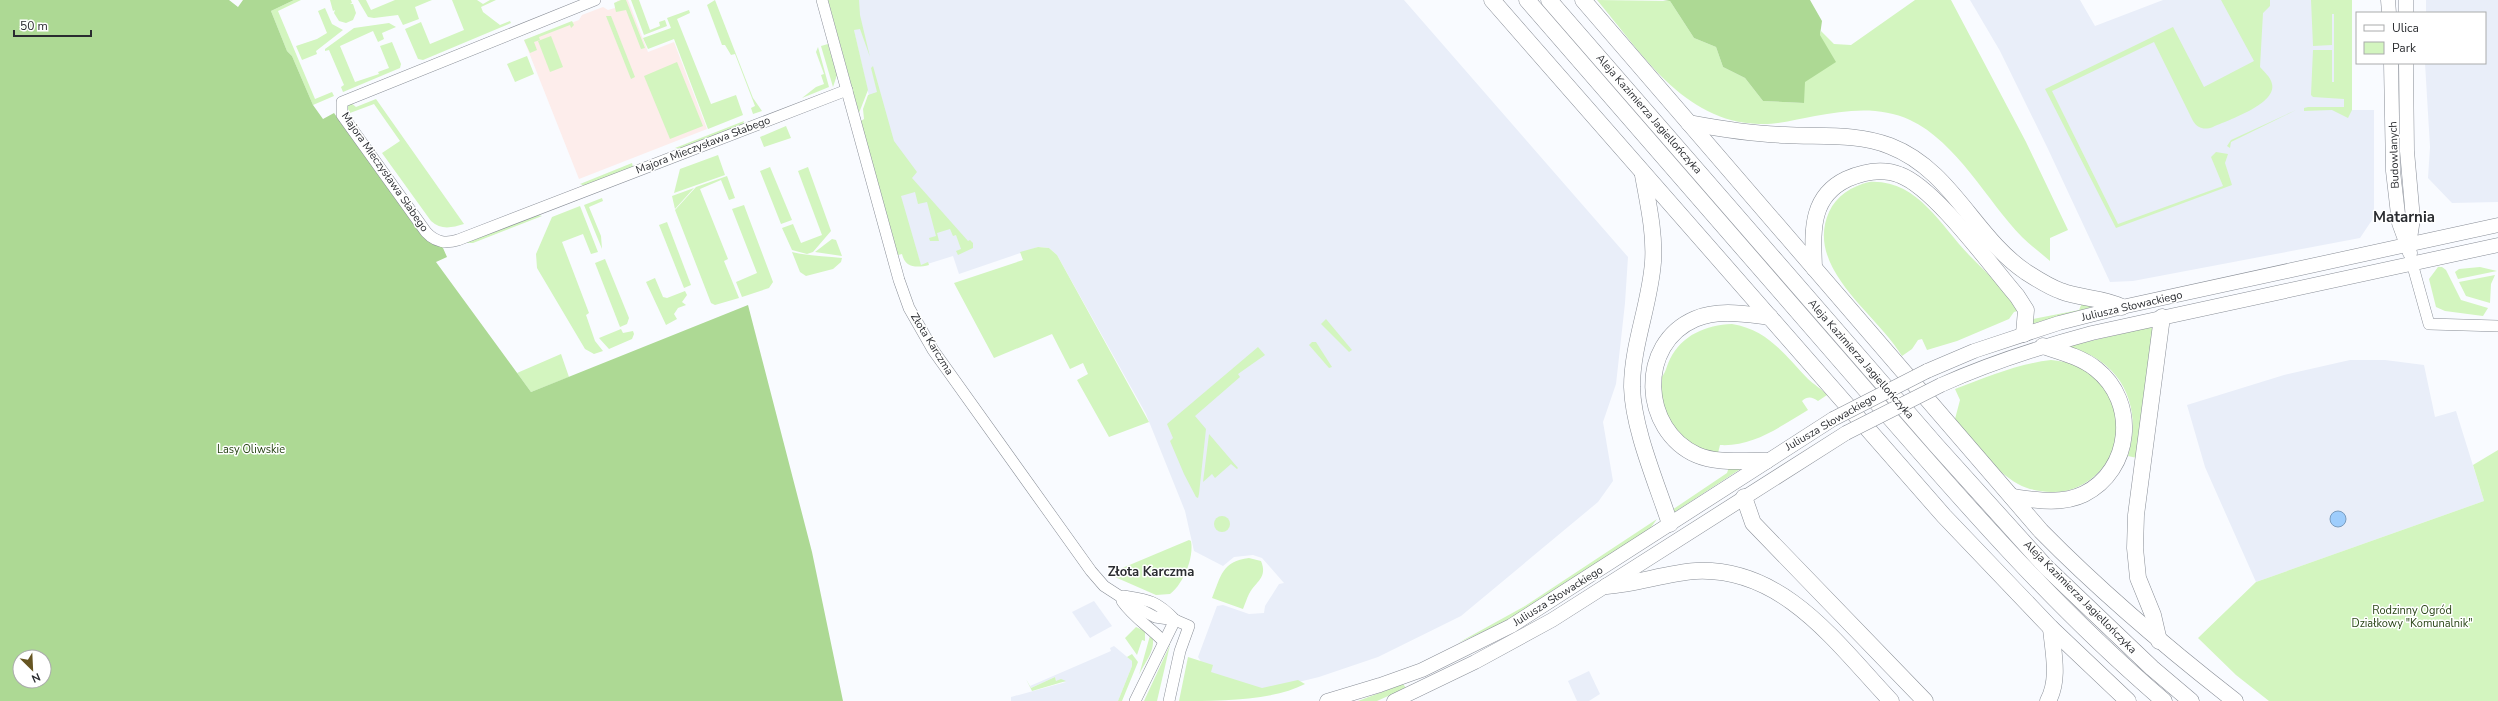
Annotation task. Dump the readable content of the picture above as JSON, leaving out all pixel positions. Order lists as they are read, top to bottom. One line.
{"streets":{"highway":["Aleja Kazimierza Jagiellończyka"],"main road":["Budowlanych","Juliusza Słowackiego"],"street":["Majora Mieczysława Słabego","Złota Karczma"]},"crossings":[["Majora Mieczysława Słabego","Złota Karczma"],["Budowlanych","Juliusza Słowackiego"]],"districts":["Matarnia","Złota Karczma"],"parks":["Lasy Oliwskie","Rodzinny Ogród Działkowy \"Komunalnik\""],"legend":["Ulica","Park"],"scale_bar":"50 m","north":"bottom right"}
